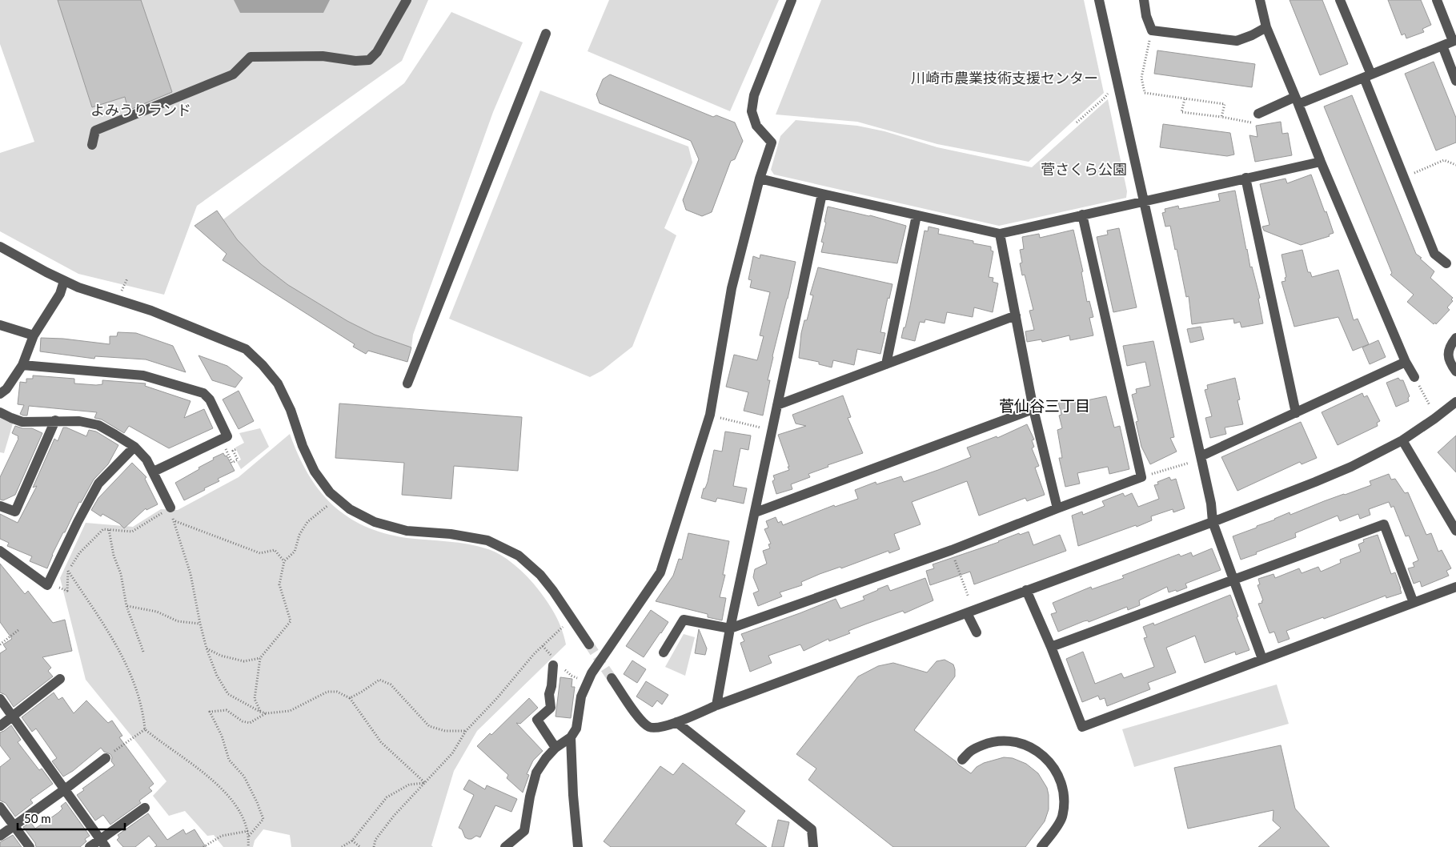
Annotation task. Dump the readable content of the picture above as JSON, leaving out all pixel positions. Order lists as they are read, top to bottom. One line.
{"districts":["菅仙谷三丁目"],"parks":["川崎市農業技術支援センター","よみうりランド","菅さくら公園"],"scale_bar":"50 m"}
